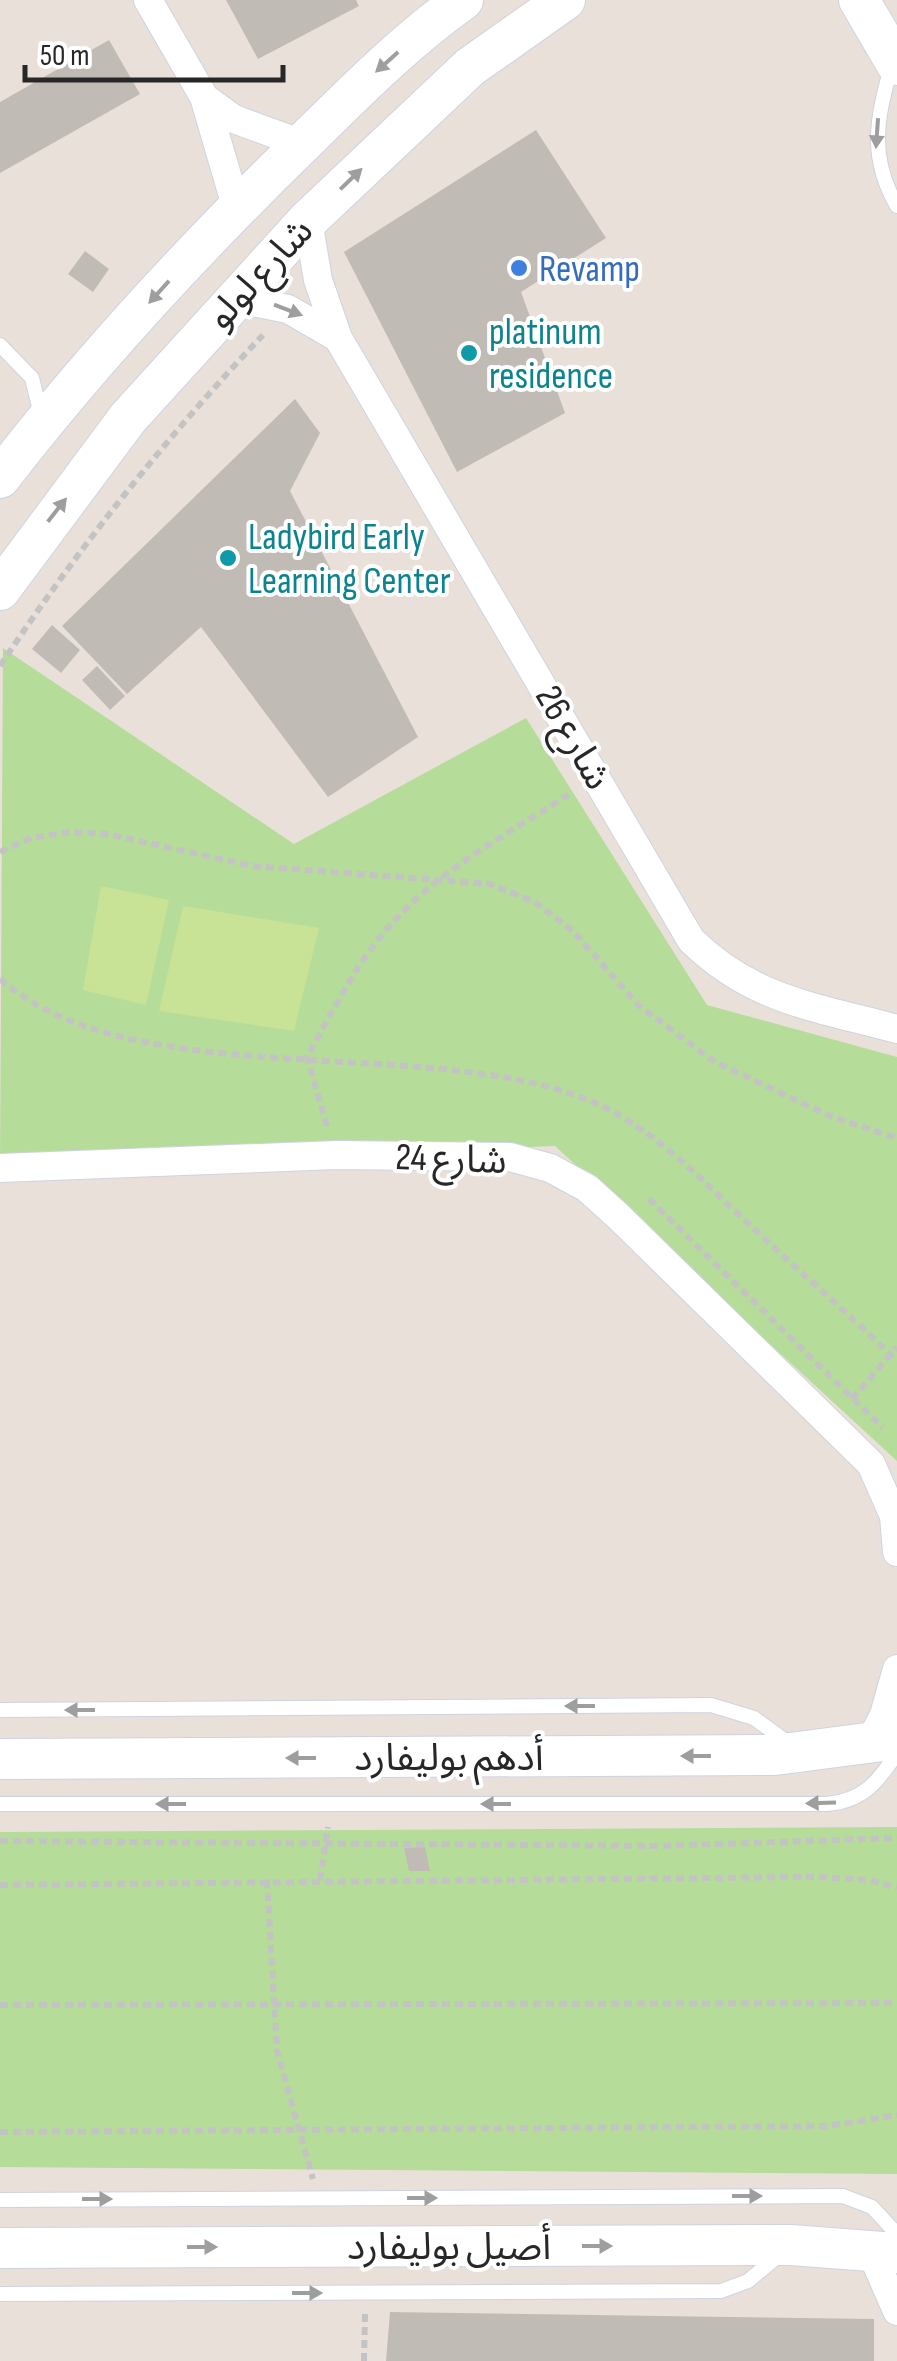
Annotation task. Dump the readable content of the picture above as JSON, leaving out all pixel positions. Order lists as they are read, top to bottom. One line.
{"streets":{"street":["شارع لولو","شارع 26","شارع 24","أدهم بوليفارد","أصيل بوليفارد"]},"crossings":[["شارع لولو","شارع 26"]],"one_way":["أدهم بوليفارد","أصيل بوليفارد"],"places":["Revamp","platinum residence","Ladybird Early Learning Center"],"scale_bar":"50 m"}
